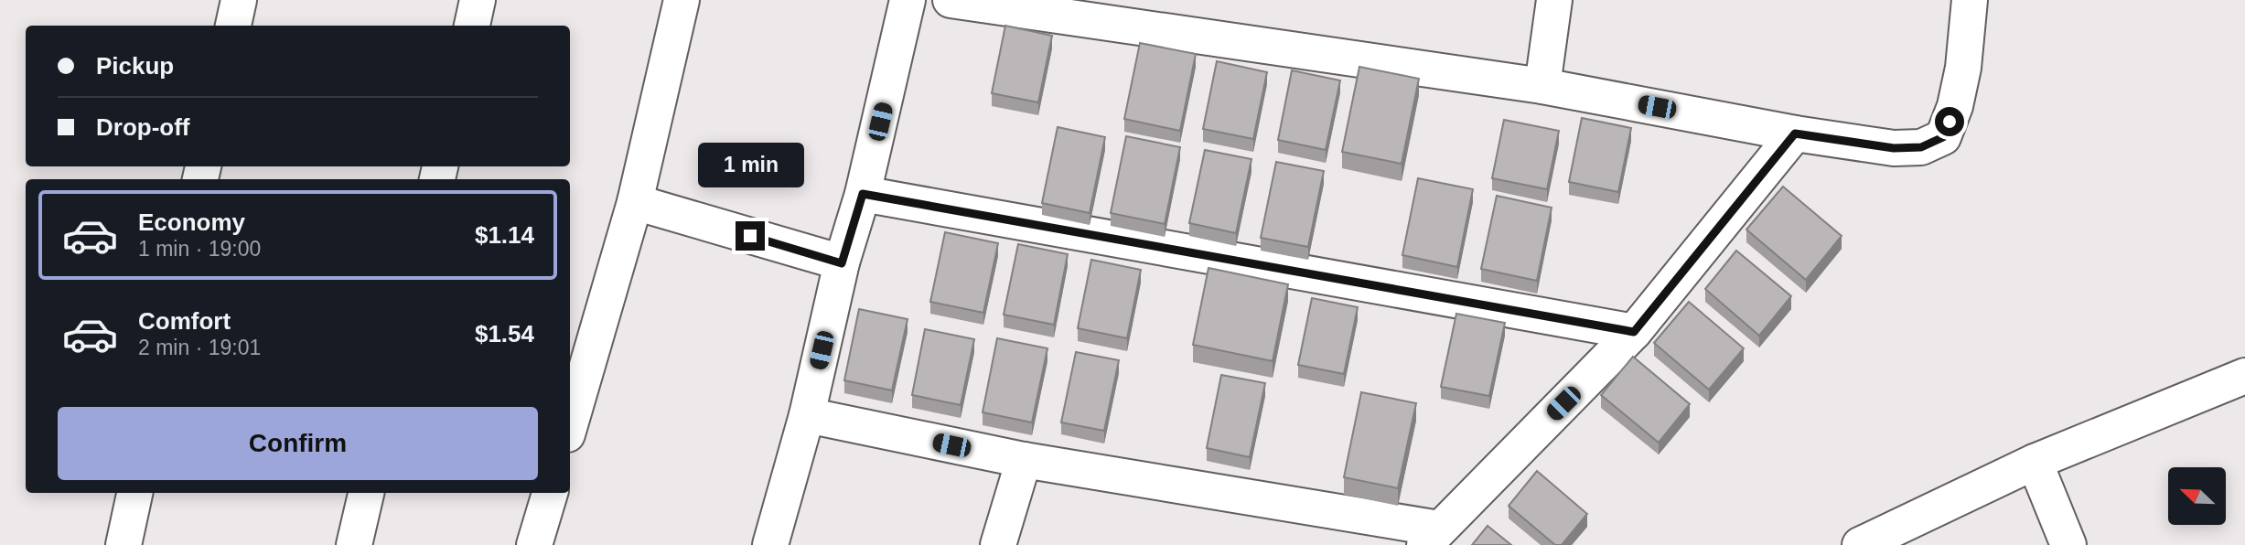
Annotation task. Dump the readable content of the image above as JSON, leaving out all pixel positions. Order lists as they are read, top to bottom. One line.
{"north":"top left","page":{"banner":["Pickup","Drop-off"],"bubble":"1 min","list":[{"name":"Economy","note":"1 min · 19:00","value":"$1.14"},{"name":"Comfort","note":"2 min · 19:01","value":"$1.54"}],"buttons":"Confirm"}}
